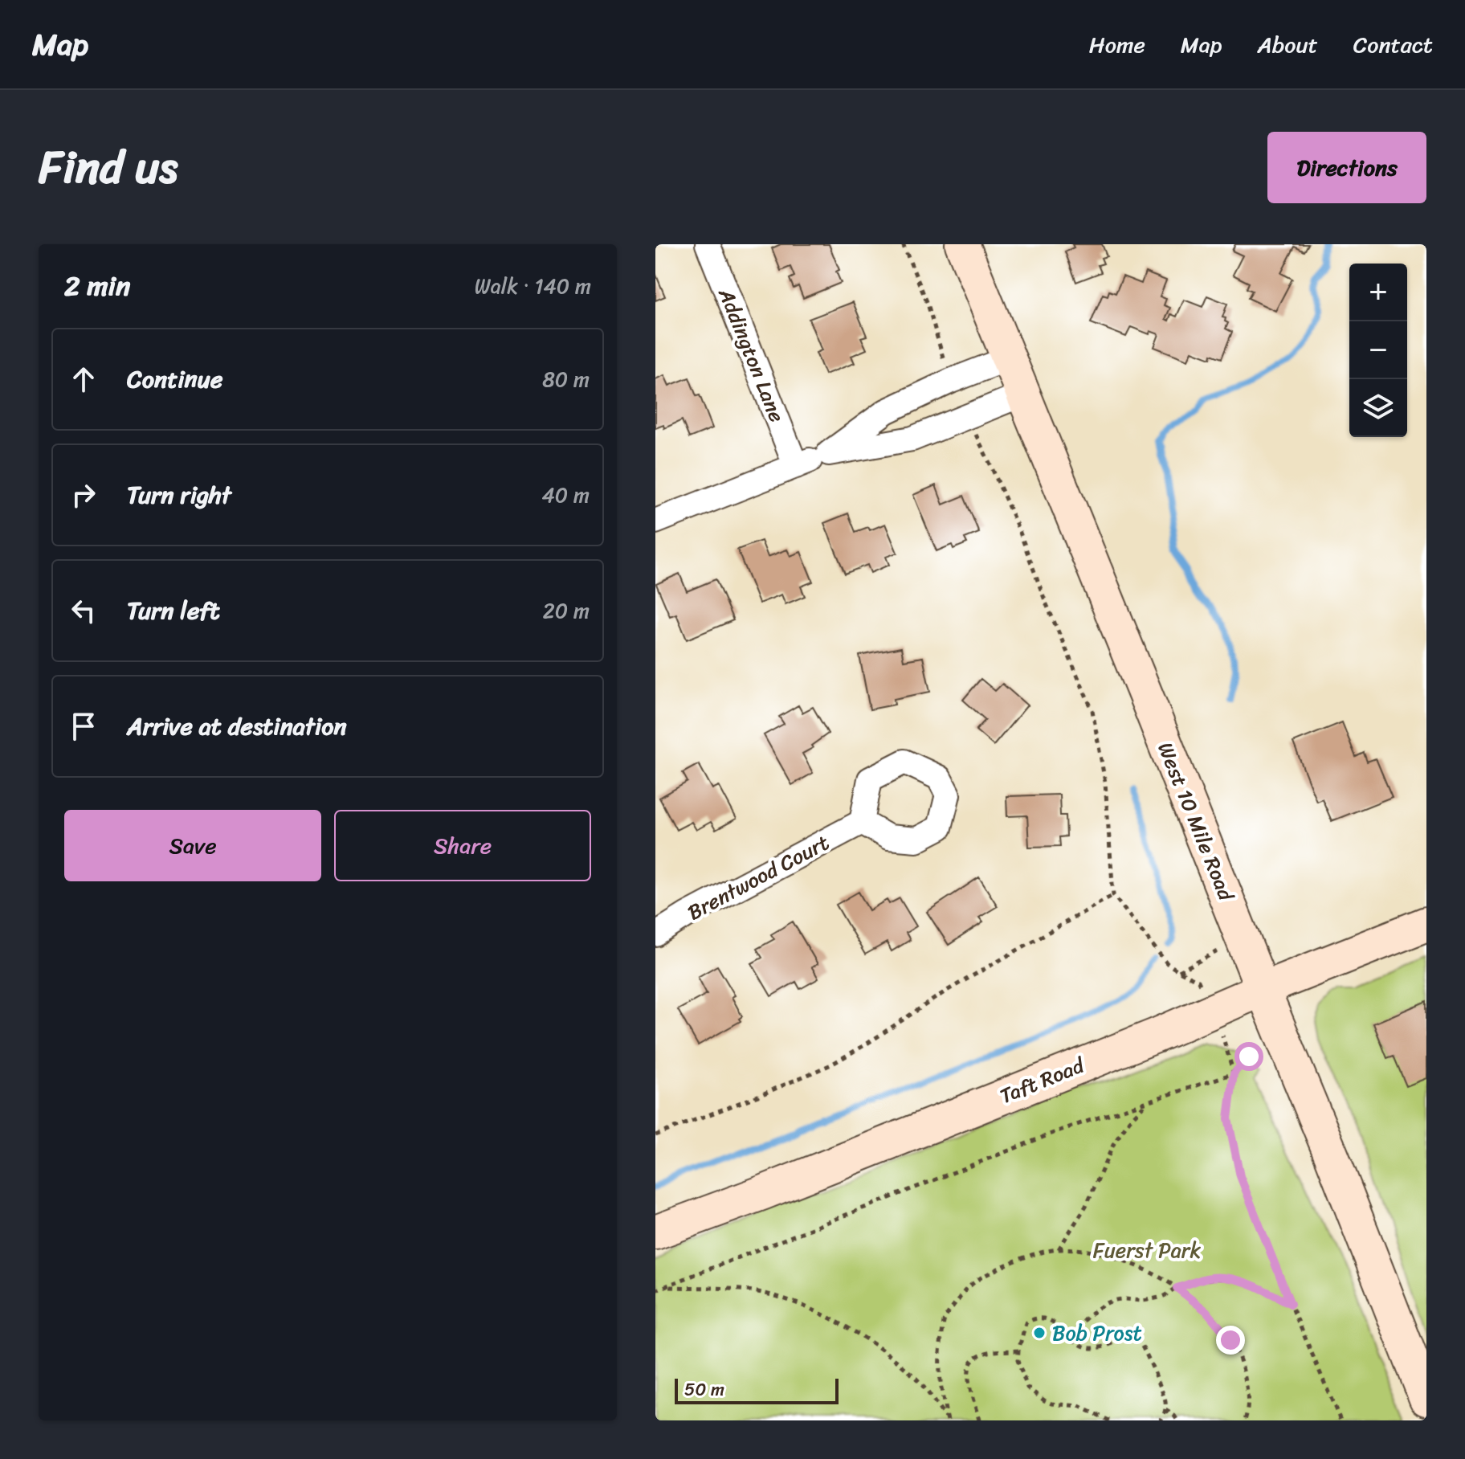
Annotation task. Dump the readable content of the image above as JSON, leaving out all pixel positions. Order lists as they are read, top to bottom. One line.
{"streets":{"main road":["West 10 Mile Road","Taft Road"],"street":["Addington Lane","Brentwood Court"]},"crossings":[["West 10 Mile Road","Taft Road"]],"parks":["Fuerst Park"],"places":["Bob Prost"],"scale_bar":"50 m","page":{"header":"Map","nav":["Home","Map","About","Contact"],"title":"Find us","buttons":["Directions",["Save","Share"]],"heading":["2 min","Walk · 140 m"],"map_buttons":["+","−"],"list":[["Continue","80 m"],["Turn right","40 m"],["Turn left","20 m"],"Arrive at destination"],"scale":"50 m"}}
